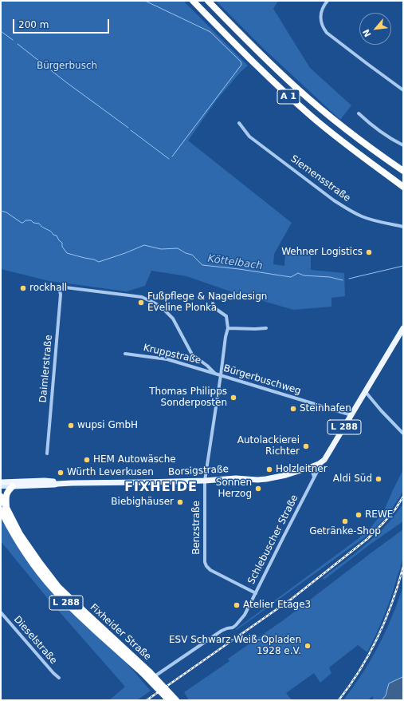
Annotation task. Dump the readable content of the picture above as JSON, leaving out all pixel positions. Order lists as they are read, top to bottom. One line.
{"streets":{"highway":["A 1","L 288","Fixheider Straße"],"main road":["Borsigstraße","Schlebuscher Straße"],"street":["Siemensstraße","Kruppstraße","Daimlerstraße","Bürgerbuschweg","Benzstraße","Dieselstraße"]},"crossings":[["Kruppstraße","Bürgerbuschweg"],["Daimlerstraße","Bürgerbuschweg"],["Bürgerbuschweg","Benzstraße"],["Bürgerbuschweg","Schlebuscher Straße"],["Borsigstraße","Benzstraße"],["Borsigstraße","Schlebuscher Straße"],["Benzstraße","Schlebuscher Straße"],["Schlebuscher Straße","Fixheider Straße"]],"districts":["FIXHEIDE"],"water":["Köttelbach"],"parks":["Bürgerbusch"],"places":["Wehner Logistics","rockhall","Fußpflege & Nageldesign Eveline Plonka","Thomas Philipps Sonderposten","Steinhafen","wupsi GmbH","Autolackierei Richter","HEM Autowäsche","Holzleitner","Würth Leverkusen","Aldi Süd","Sonnen Herzog","Biebighäuser","REWE","Getränke-Shop","Atelier Etage3","ESV Schwarz-Weiß-Opladen 1928 e.V."],"scale_bar":"200 m","north":"bottom left"}
